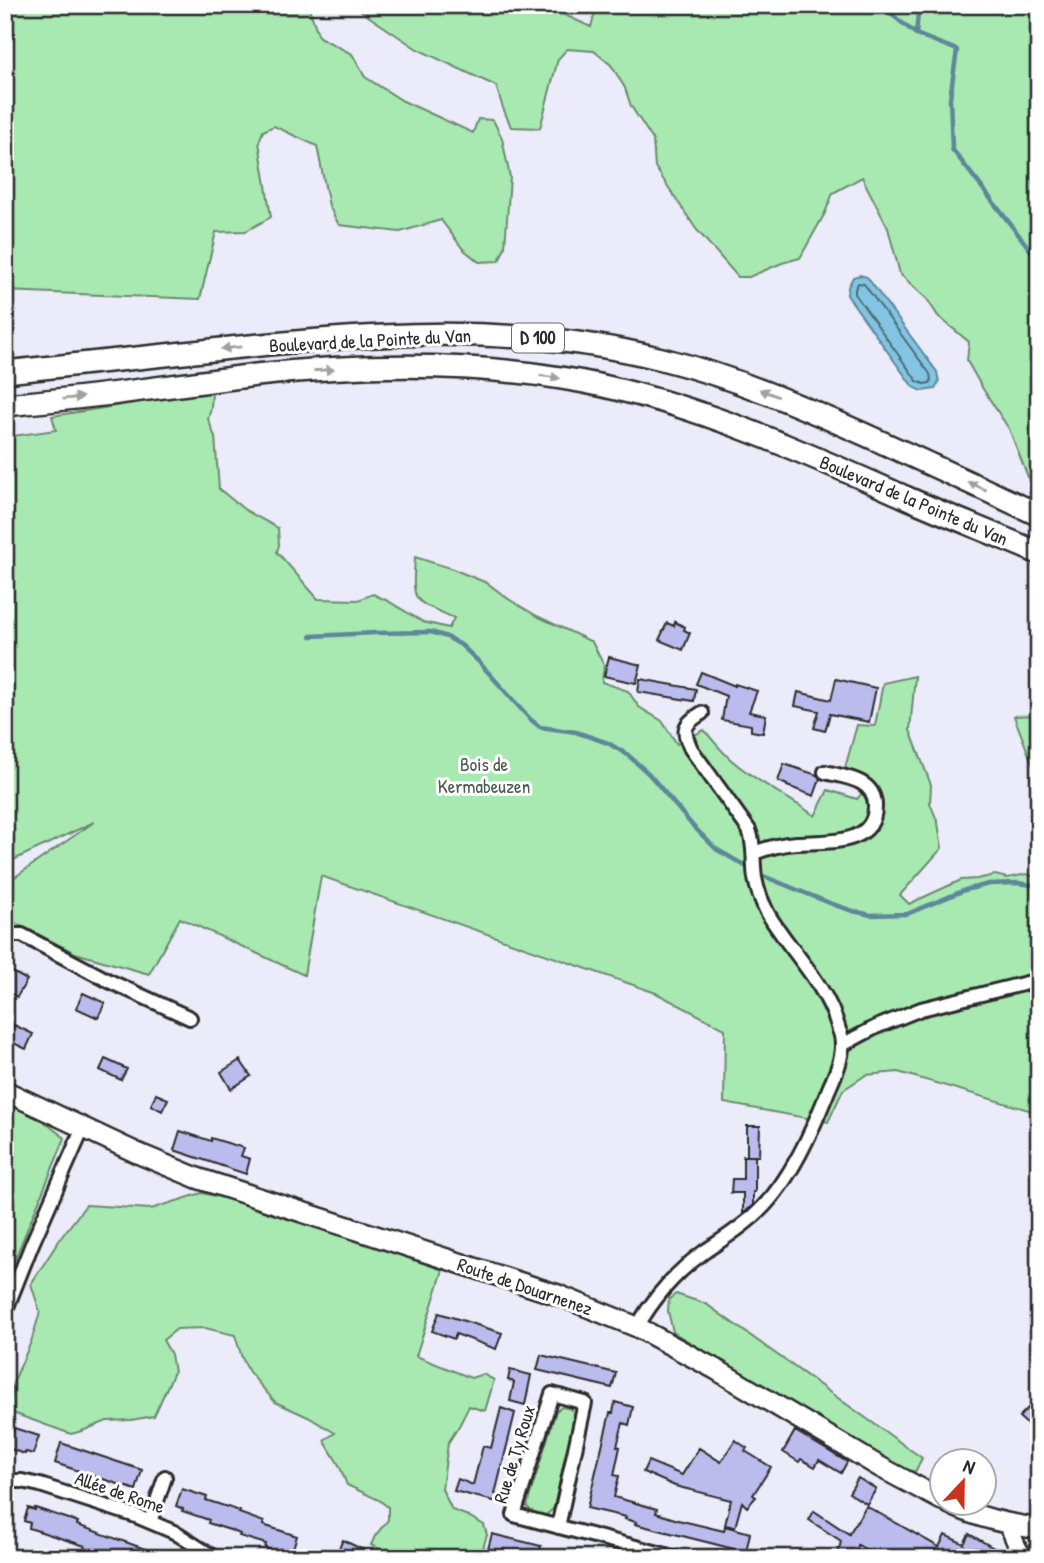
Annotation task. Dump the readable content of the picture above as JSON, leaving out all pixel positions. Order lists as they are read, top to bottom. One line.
{"streets":{"highway":["D 100","Boulevard de la Pointe du Van"],"main road":["Route de Douarnenez"],"street":["Rue de Ty Roux","Allée de Rome"]},"parks":["Bois de Kermabeuzen"],"north":"top"}
